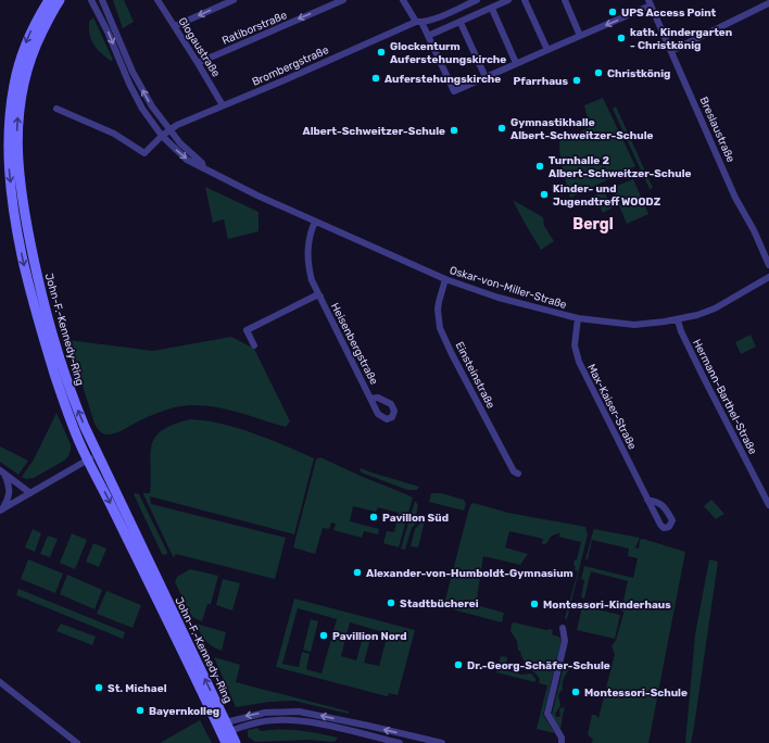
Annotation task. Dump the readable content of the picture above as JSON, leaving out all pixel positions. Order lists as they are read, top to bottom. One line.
{"streets":{"main road":["John-F.-Kennedy-Ring"],"street":["Ratiborstraße","Glogaustraße","Brombergstraße","Breslaustraße","Oskar-von-Miller-Straße","Heisenbergstraße","Einsteinstraße","Hermann-Barthel-Straße","Max-Kaiser-Straße"]},"crossings":[["Ratiborstraße","Glogaustraße"],["Glogaustraße","Brombergstraße"],["Brombergstraße","Oskar-von-Miller-Straße"],["Oskar-von-Miller-Straße","Heisenbergstraße"],["Oskar-von-Miller-Straße","Einsteinstraße"],["Oskar-von-Miller-Straße","Hermann-Barthel-Straße"],["Oskar-von-Miller-Straße","Max-Kaiser-Straße"]],"districts":["Bergl"],"places":["UPS Access Point","kath. Kindergarten - Christkönig","Glockenturm Auferstehungskirche","Christkönig","Auferstehungskirche","Pfarrhaus","Gymnastikhalle Albert-Schweitzer-Schule","Albert-Schweitzer-Schule","Turnhalle 2 Albert-Schweitzer-Schule","Kinder- und Jugendtreff WOODZ","Pavillon Süd","Alexander-von-Humboldt-Gymnasium","Stadtbücherei","Montessori-Kinderhaus","Pavillion Nord","Dr.-Georg-Schäfer-Schule","St. Michael","Montessori-Schule","Bayernkolleg"]}
